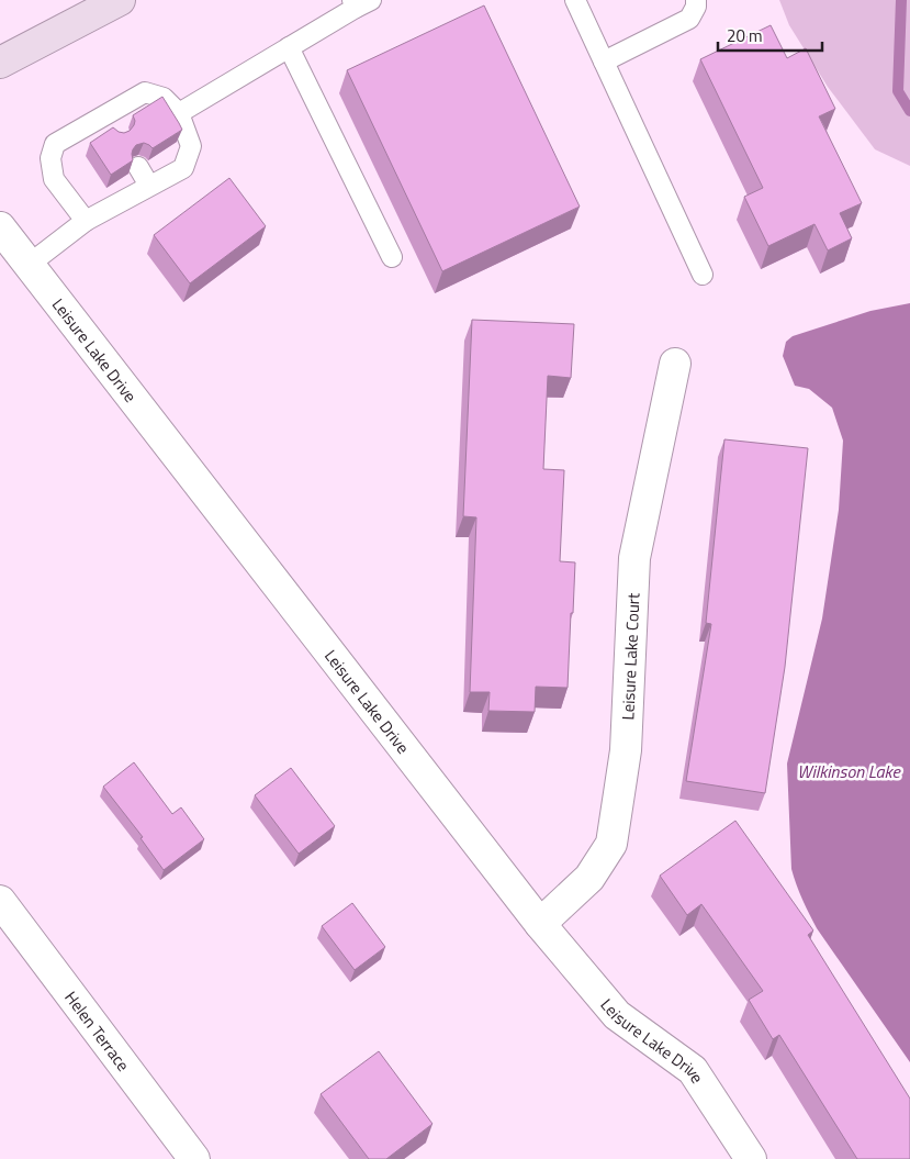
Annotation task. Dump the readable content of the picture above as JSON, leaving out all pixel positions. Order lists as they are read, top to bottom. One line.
{"streets":{"street":["Leisure Lake Drive","Leisure Lake Court","Helen Terrace"]},"crossings":[["Leisure Lake Drive","Leisure Lake Court"]],"water":["Wilkinson Lake"],"scale_bar":"20 m"}
